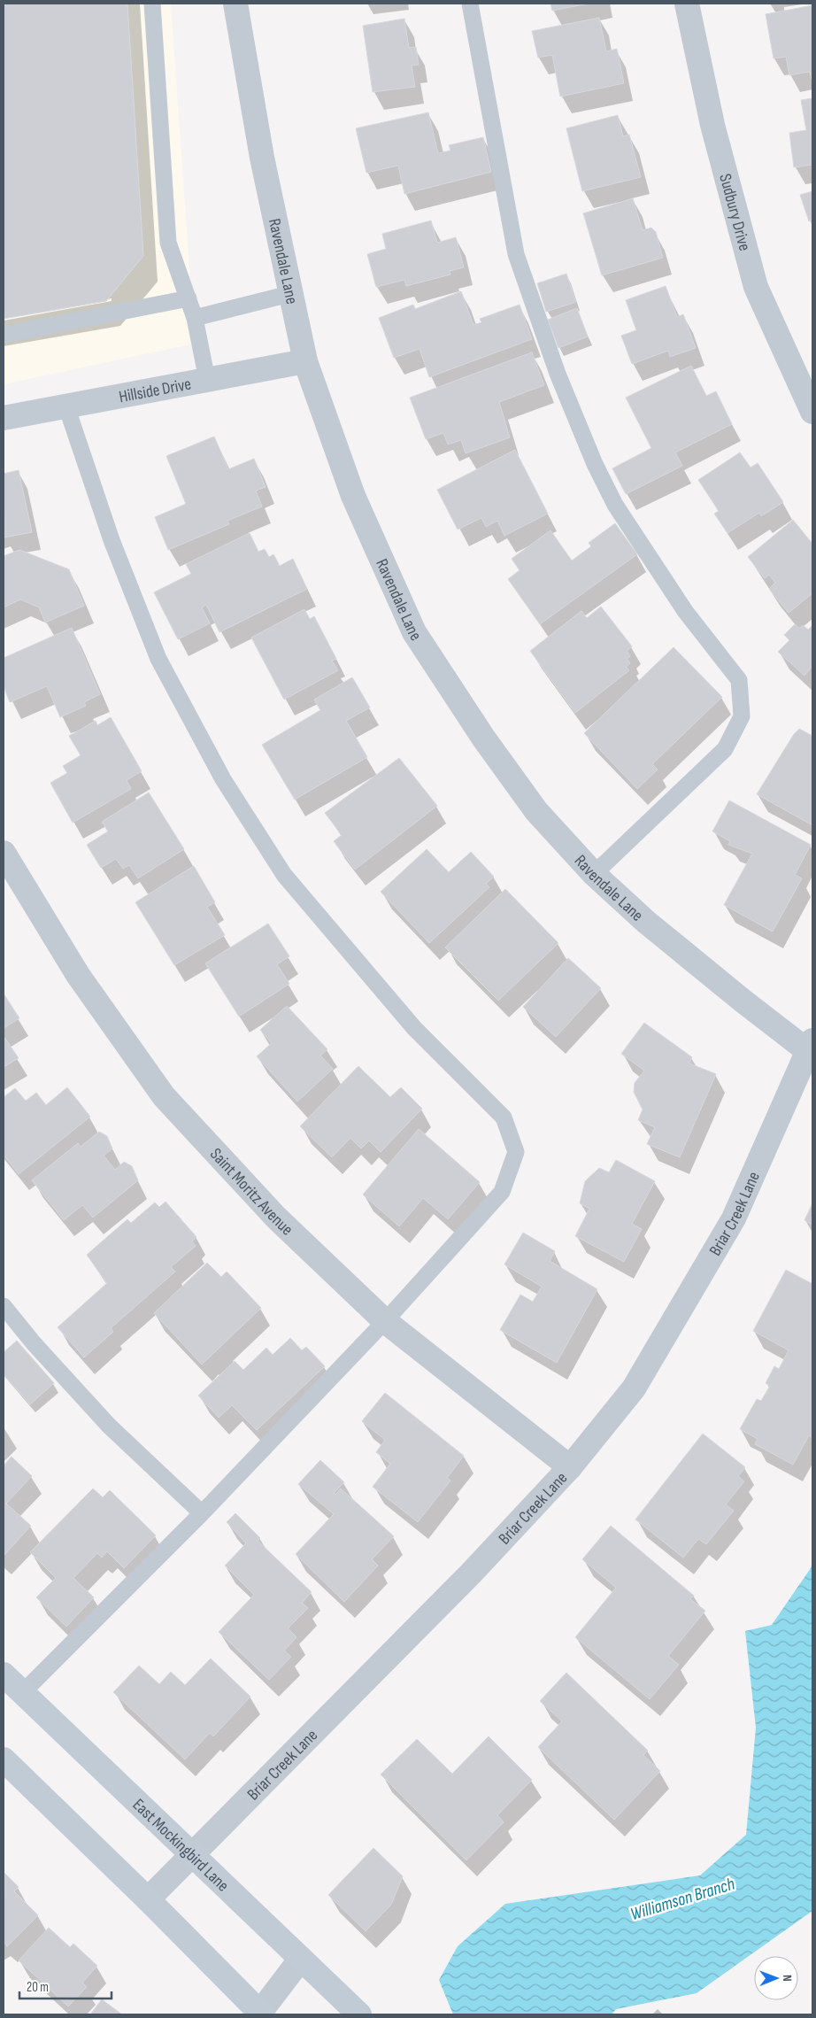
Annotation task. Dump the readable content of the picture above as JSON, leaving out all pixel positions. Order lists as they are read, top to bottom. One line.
{"streets":{"main road":["East Mockingbird Lane"],"street":["Sudbury Drive","Ravendale Lane","Hillside Drive","Saint Moritz Avenue","Briar Creek Lane"]},"crossings":[["Ravendale Lane","Hillside Drive"],["Ravendale Lane","Briar Creek Lane"],["Saint Moritz Avenue","Briar Creek Lane"],["Briar Creek Lane","East Mockingbird Lane"]],"water":["Williamson Branch"],"scale_bar":"20 m","north":"right"}
